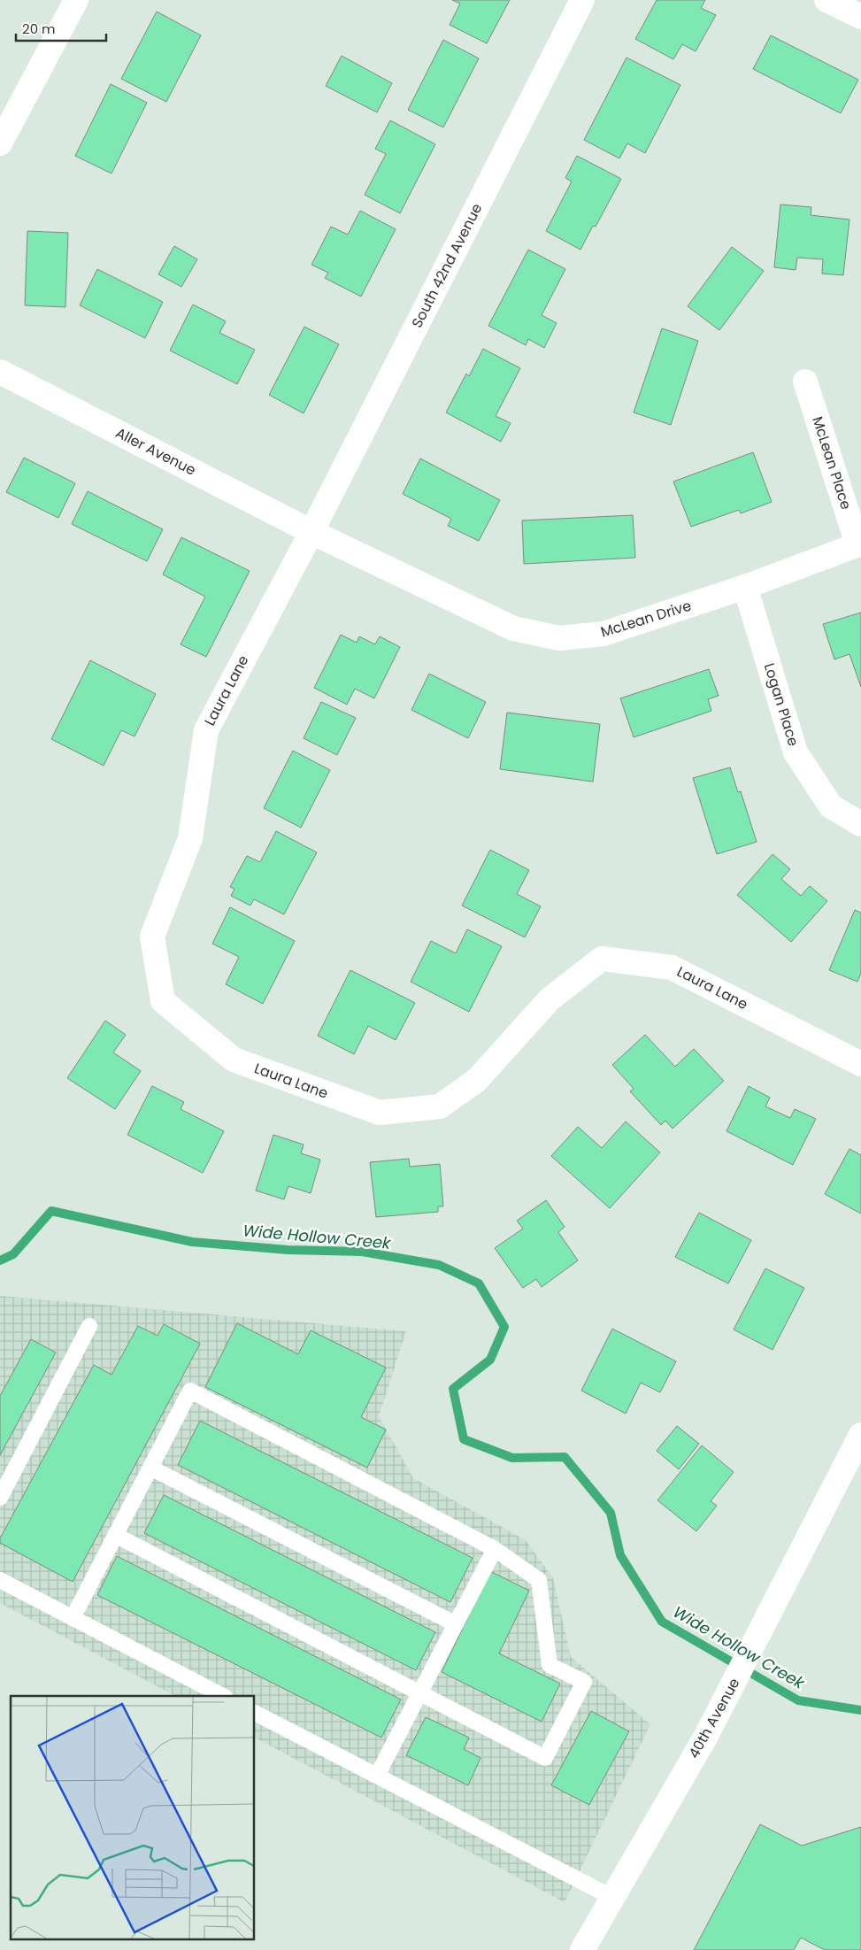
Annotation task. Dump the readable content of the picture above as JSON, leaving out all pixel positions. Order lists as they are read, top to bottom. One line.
{"streets":{"street":["South 42nd Avenue","Aller Avenue","McLean Place","McLean Drive","Laura Lane","Logan Place","40th Avenue"]},"crossings":[["South 42nd Avenue","Aller Avenue"],["South 42nd Avenue","McLean Drive"],["South 42nd Avenue","Laura Lane"],["Aller Avenue","McLean Drive"],["Aller Avenue","Laura Lane"],["McLean Place","McLean Drive"],["McLean Drive","Laura Lane"],["McLean Drive","Logan Place"]],"water":["Wide Hollow Creek"],"scale_bar":"20 m"}
